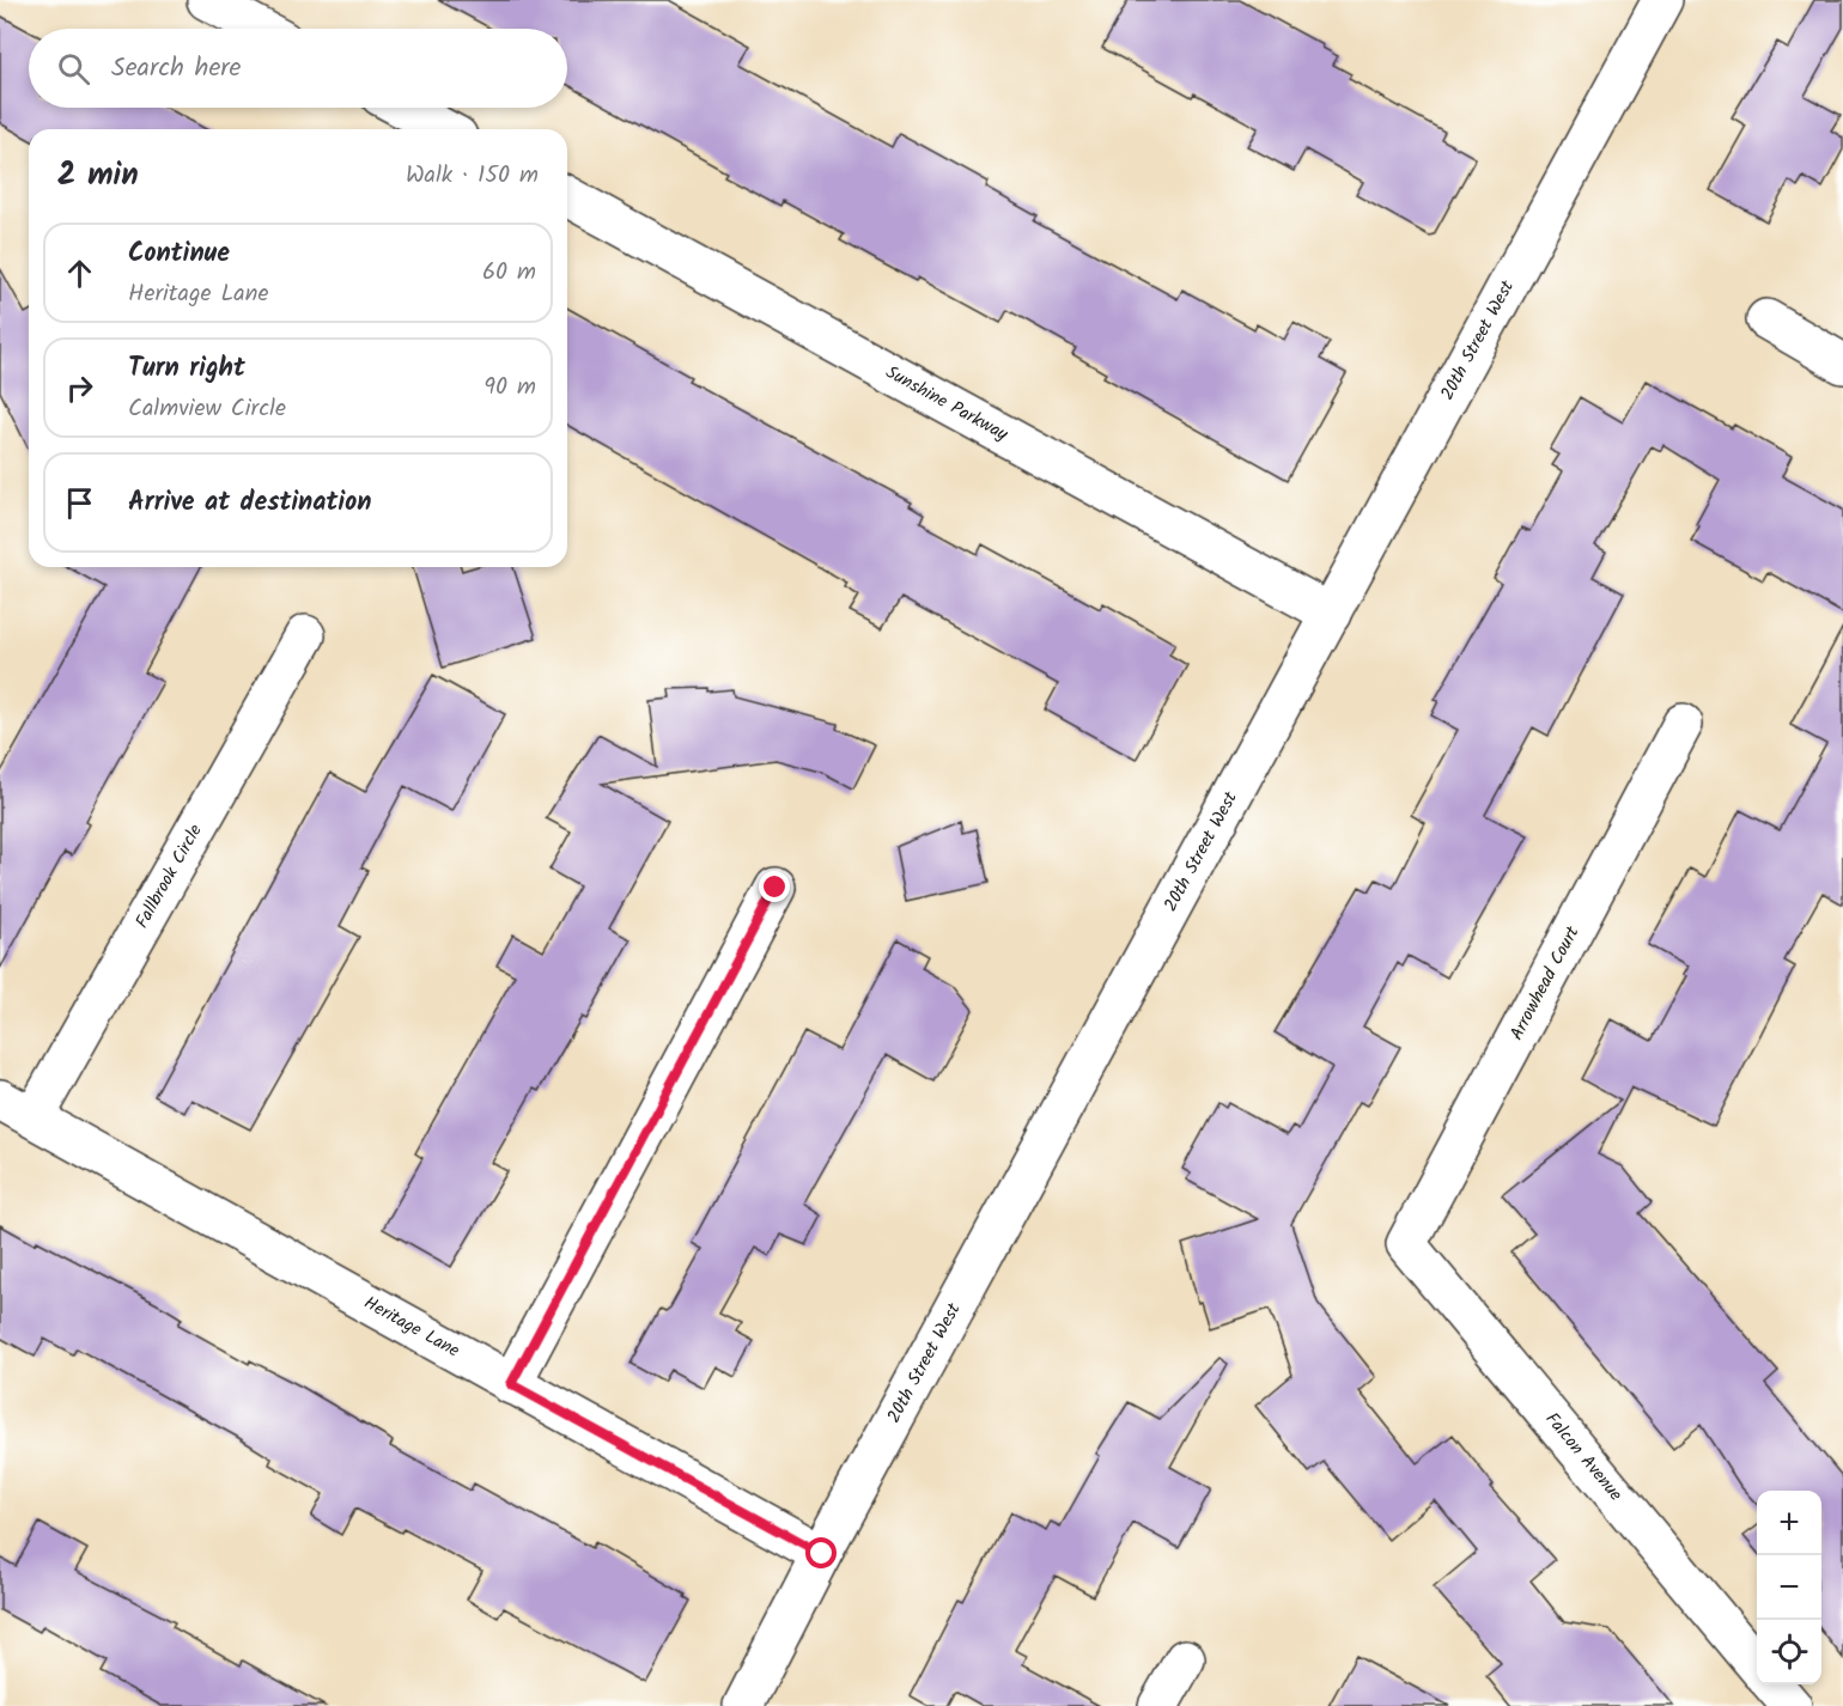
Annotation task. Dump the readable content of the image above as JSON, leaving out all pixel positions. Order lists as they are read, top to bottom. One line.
{"streets":{"street":["20th Street West","Sunshine Parkway","Fallbrook Circle","Arrowhead Court","Heritage Lane","Falcon Avenue"]},"crossings":[["20th Street West","Sunshine Parkway"],["20th Street West","Heritage Lane"],["Fallbrook Circle","Heritage Lane"],["Arrowhead Court","Falcon Avenue"]],"page":{"search":"Search here","heading":["2 min","Walk · 150 m"],"list":[["Continue","Heritage Lane","60 m"],["Turn right","Calmview Circle","90 m"],"Arrive at destination"],"map_buttons":["+","−"]}}
